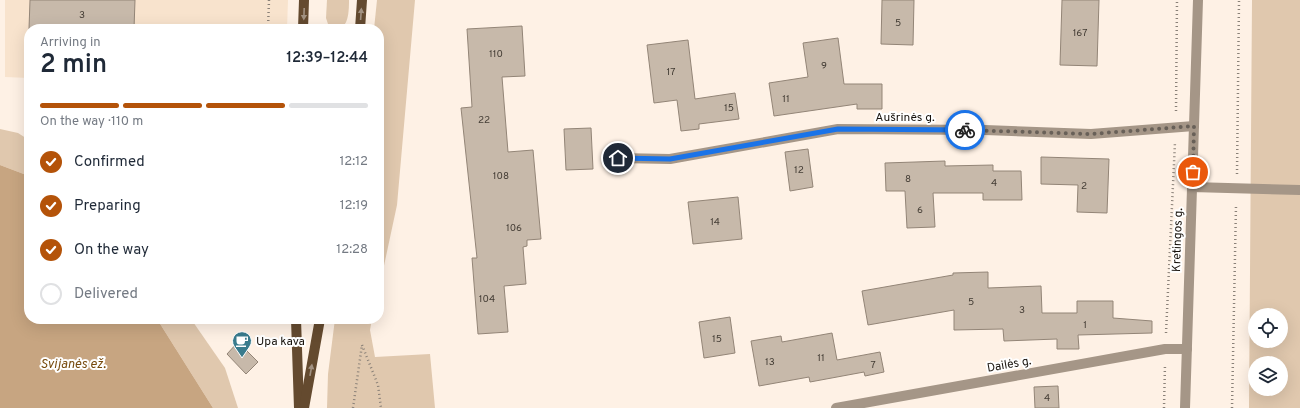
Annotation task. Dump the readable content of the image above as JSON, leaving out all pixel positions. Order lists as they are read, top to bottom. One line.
{"streets":{"street":["Aušrinės g.","Kretingos g.","Dailės g."]},"crossings":[["Aušrinės g.","Kretingos g."],["Kretingos g.","Dailės g."]],"water":["Svijanės ež."],"places":{"cafe":["Upa kava"]},"house_numbers":["3","5","167","110","9","17","11","15","22","12","108","8","4","2","6","14","106","104","5","3","1","15","11","13","7","4"],"page":{"heading":["2 min","Arriving in","12:39–12:44"],"bar":"On the way · 110 m","list":[["Confirmed","12:12"],["Preparing","12:19"],["On the way","12:28"],"Delivered"]}}
